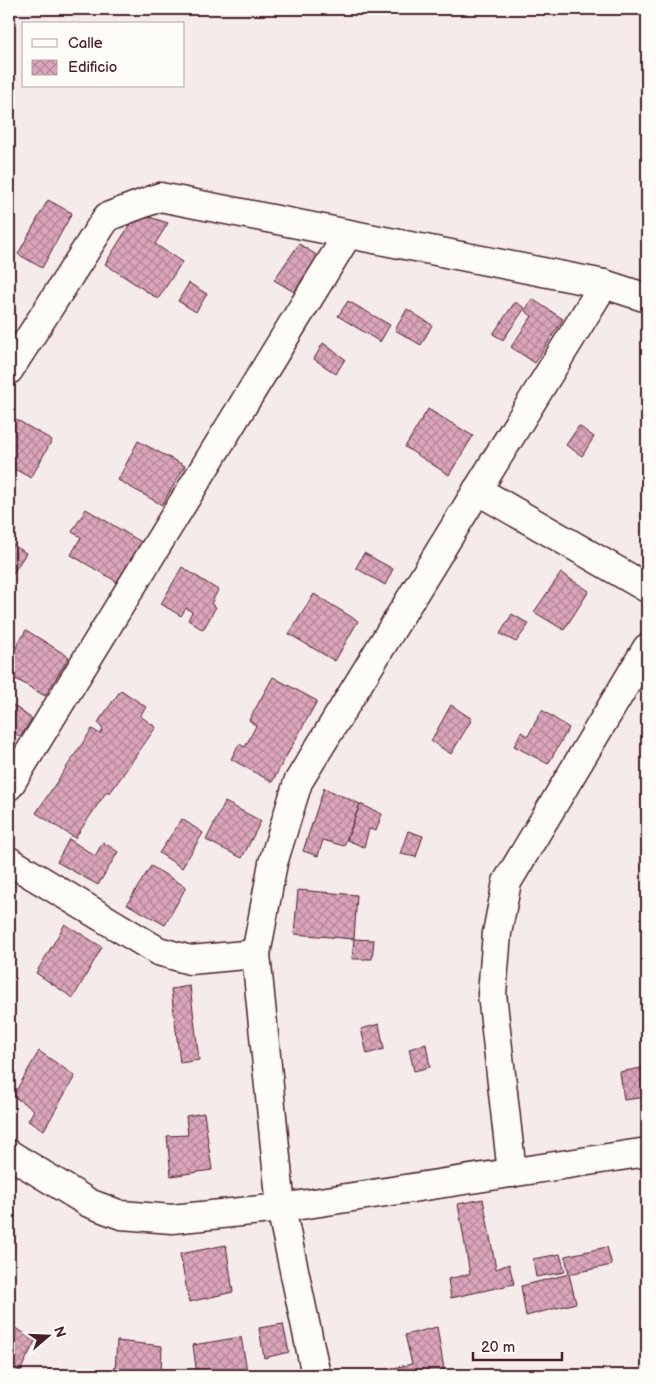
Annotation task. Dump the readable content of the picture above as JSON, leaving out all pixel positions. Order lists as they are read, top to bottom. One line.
{"legend":["Calle","Edificio"],"scale_bar":"20 m","north":"right"}
